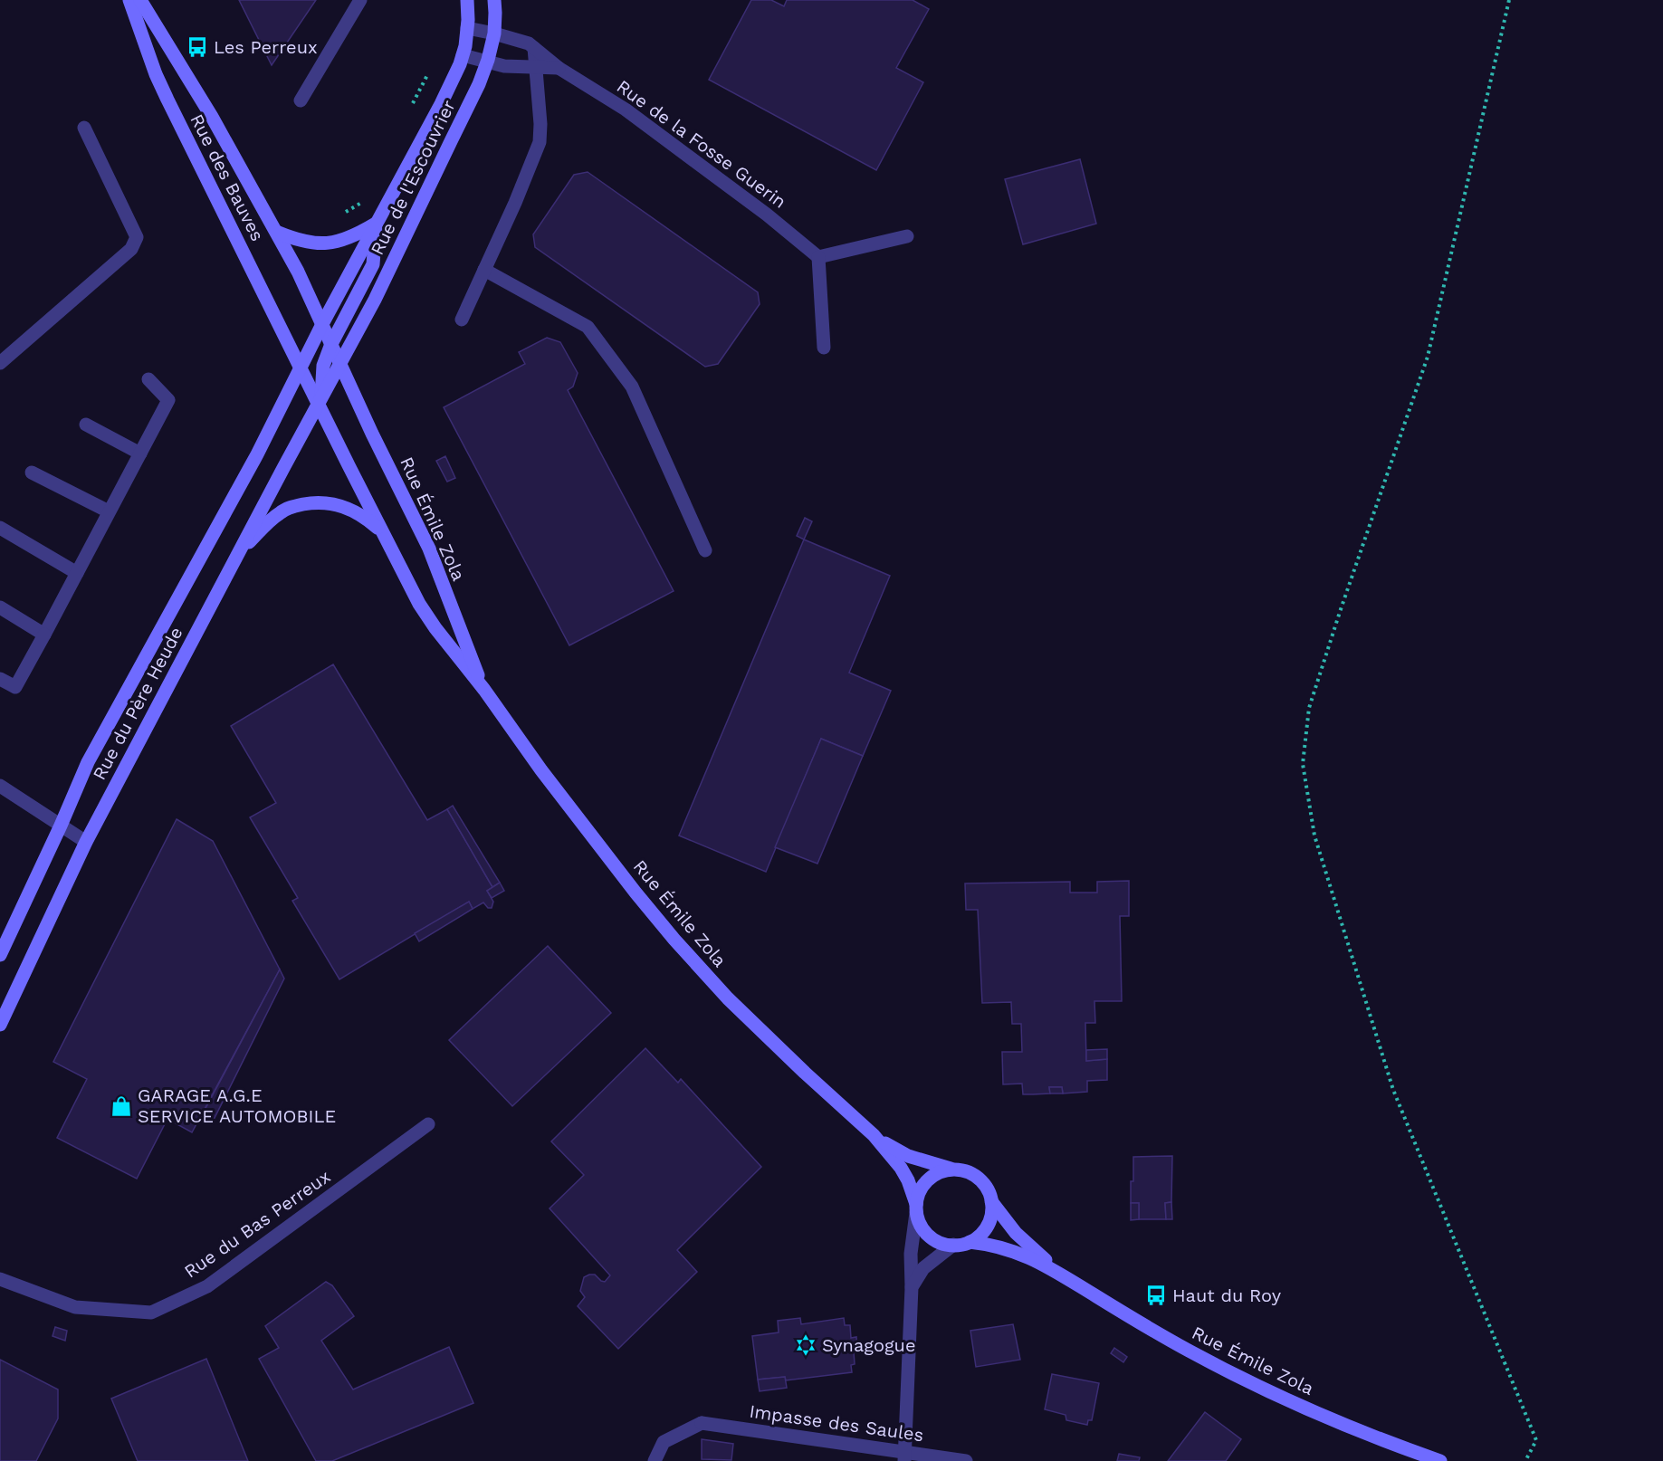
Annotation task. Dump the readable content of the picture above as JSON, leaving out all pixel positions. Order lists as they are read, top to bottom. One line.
{"streets":{"main road":["Rue des Bauves","Rue de l'Escouvrier","Rue Émile Zola","Rue du Père Heude"],"street":["Rue de la Fosse Guerin","Rue du Bas Perreux","Impasse des Saules"]},"crossings":[["Rue de la Fosse Guerin","Rue de l'Escouvrier"],["Rue des Bauves","Rue de l'Escouvrier"],["Rue des Bauves","Rue Émile Zola"],["Rue des Bauves","Rue du Père Heude"],["Rue de l'Escouvrier","Rue Émile Zola"],["Rue de l'Escouvrier","Rue du Père Heude"],["Rue Émile Zola","Rue du Père Heude"]],"places":{"bus stop":["Les Perreux","Haut du Roy"],"shop":["GARAGE A.G.E SERVICE AUTOMOBILE"],"synagogue":["Synagogue"]}}
